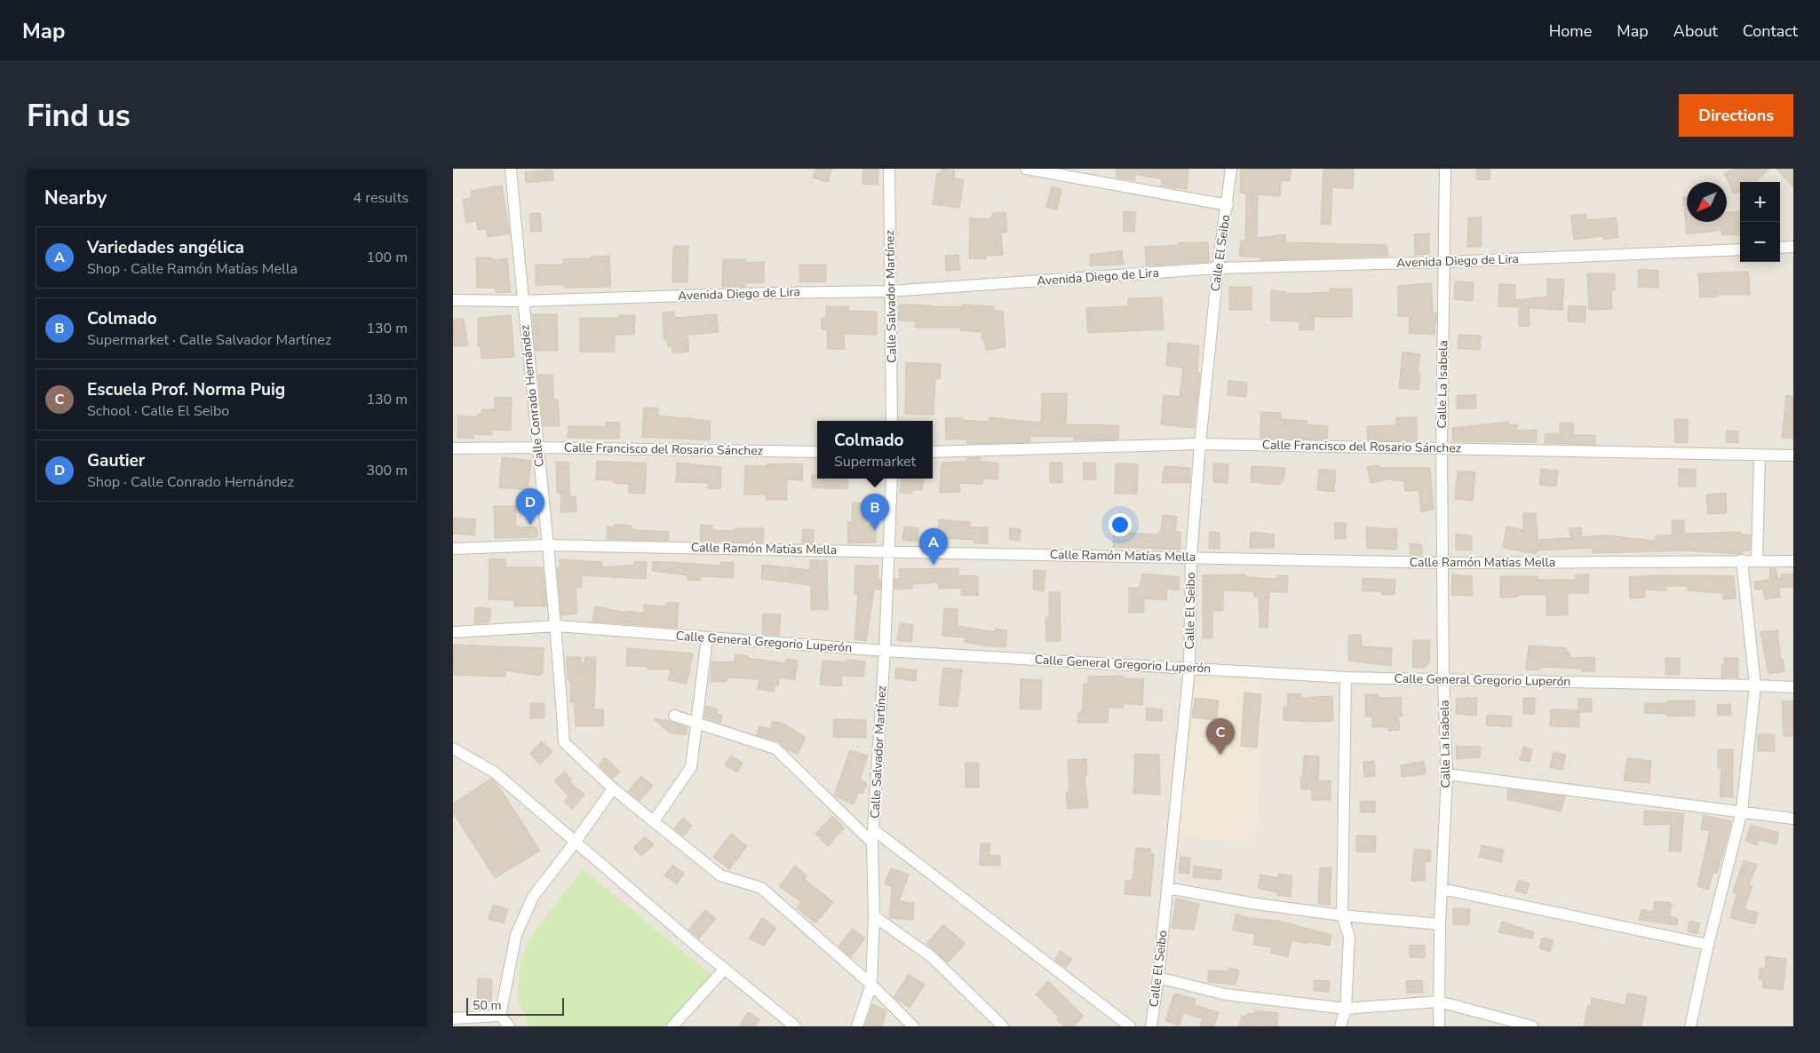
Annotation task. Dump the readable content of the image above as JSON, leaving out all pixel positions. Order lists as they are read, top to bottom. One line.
{"streets":{"street":["Calle El Seibo","Avenida Diego de Lira","Calle Salvador Martínez","Calle La Isabela","Calle Conrado Hernández","Calle Francisco del Rosario Sánchez","Calle Ramón Matías Mella","Calle General Gregorio Luperón"]},"crossings":[["Calle El Seibo","Avenida Diego de Lira"],["Calle El Seibo","Calle Francisco del Rosario Sánchez"],["Calle El Seibo","Calle Ramón Matías Mella"],["Calle El Seibo","Calle General Gregorio Luperón"],["Avenida Diego de Lira","Calle Salvador Martínez"],["Avenida Diego de Lira","Calle La Isabela"],["Avenida Diego de Lira","Calle Conrado Hernández"],["Calle Salvador Martínez","Calle Conrado Hernández"],["Calle Salvador Martínez","Calle Ramón Matías Mella"],["Calle Salvador Martínez","Calle General Gregorio Luperón"],["Calle La Isabela","Calle Francisco del Rosario Sánchez"],["Calle La Isabela","Calle Ramón Matías Mella"],["Calle La Isabela","Calle General Gregorio Luperón"],["Calle Conrado Hernández","Calle Francisco del Rosario Sánchez"],["Calle Conrado Hernández","Calle Ramón Matías Mella"],["Calle Conrado Hernández","Calle General Gregorio Luperón"]],"scale_bar":"50 m","north":"bottom left","page":{"header":"Map","nav":["Home","Map","About","Contact"],"buttons":"Directions","title":"Find us","heading":["Nearby","4 results"],"map_buttons":["+","−"],"list":[{"mark":"A","name":"Variedades angélica","note":"Shop · Calle Ramón Matías Mella","value":"100 m"},{"mark":"B","name":"Colmado","note":"Supermarket · Calle Salvador Martínez","value":"130 m"},{"mark":"C","name":"Escuela Prof. Norma Puig","note":"School · Calle El Seibo","value":"130 m"},{"mark":"D","name":"Gautier","note":"Shop · Calle Conrado Hernández","value":"300 m"}],"popup":["Colmado","Supermarket"],"pins":["D","B","A","C"],"scale":"50 m"}}
